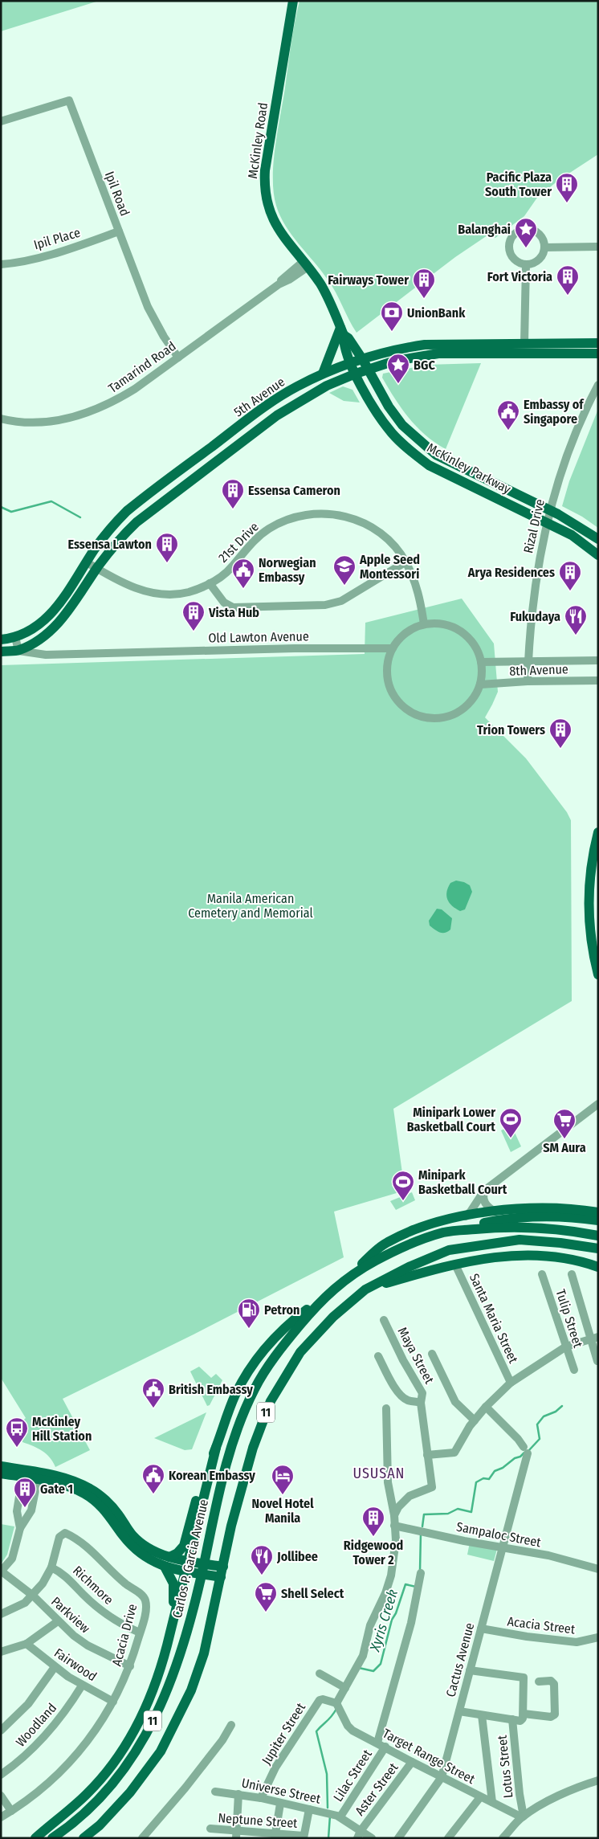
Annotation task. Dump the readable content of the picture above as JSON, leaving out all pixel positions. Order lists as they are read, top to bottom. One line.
{"streets":{"main road":["McKinley Road","5th Avenue","McKinley Parkway","11","Carlos P. Garcia Avenue"],"street":["Ipil Road","Ipil Place","Tamarind Road","Rizal Drive","21st Drive","Old Lawton Avenue","8th Avenue","Santa Maria Street","Tulip Street","Maya Street","Sampaloc Street","Richmore","Parkview","Acacia Street","Acacia Drive","Cactus Avenue","Fairwood","Woodland","Jupiter Street","Target Range Street","Lotus Street","Lilac Street","Aster Street","Universe Street","Neptune Street"]},"crossings":[["McKinley Road","Tamarind Road"],["McKinley Road","5th Avenue"],["McKinley Road","McKinley Parkway"],["Ipil Road","Ipil Place"],["Ipil Road","Tamarind Road"],["5th Avenue","McKinley Parkway"],["5th Avenue","21st Drive"],["5th Avenue","Old Lawton Avenue"],["McKinley Parkway","Rizal Drive"],["Rizal Drive","8th Avenue"],["21st Drive","Old Lawton Avenue"],["21st Drive","8th Avenue"],["Old Lawton Avenue","8th Avenue"],["Sampaloc Street","Cactus Avenue"],["Richmore","Acacia Drive"],["Parkview","Acacia Drive"],["Acacia Street","Cactus Avenue"],["Acacia Drive","Fairwood"],["Cactus Avenue","Target Range Street"],["Fairwood","Woodland"],["Jupiter Street","Target Range Street"],["Jupiter Street","Universe Street"],["Target Range Street","Lotus Street"],["Target Range Street","Lilac Street"],["Target Range Street","Aster Street"],["Lilac Street","Universe Street"],["Aster Street","Universe Street"]],"districts":["USUSAN"],"water":["Xyris Creek"],"parks":["Manila American Cemetery and Memorial"],"places":{"building":["Pacific Plaza South Tower","Fort Victoria","Fairways Tower","Essensa Cameron","Essensa Lawton","Arya Residences","Vista Hub","Trion Towers","Gate 1","Ridgewood Tower 2"],"place":["Balanghai","BGC"],"bank":["UnionBank"],"public building":["Embassy of Singapore","Norwegian Embassy","British Embassy","Korean Embassy"],"school or university":["Apple Seed Montessori"],"restaurant":["Fukudaya","Jollibee"],"sports":["Minipark Lower Basketball Court","Minipark Basketball Court"],"supermarket":["SM Aura","Shell Select"],"fuel station":["Petron"],"bus stop":["McKinley Hill Station"],"hotel":["Novel Hotel Manila"]}}
